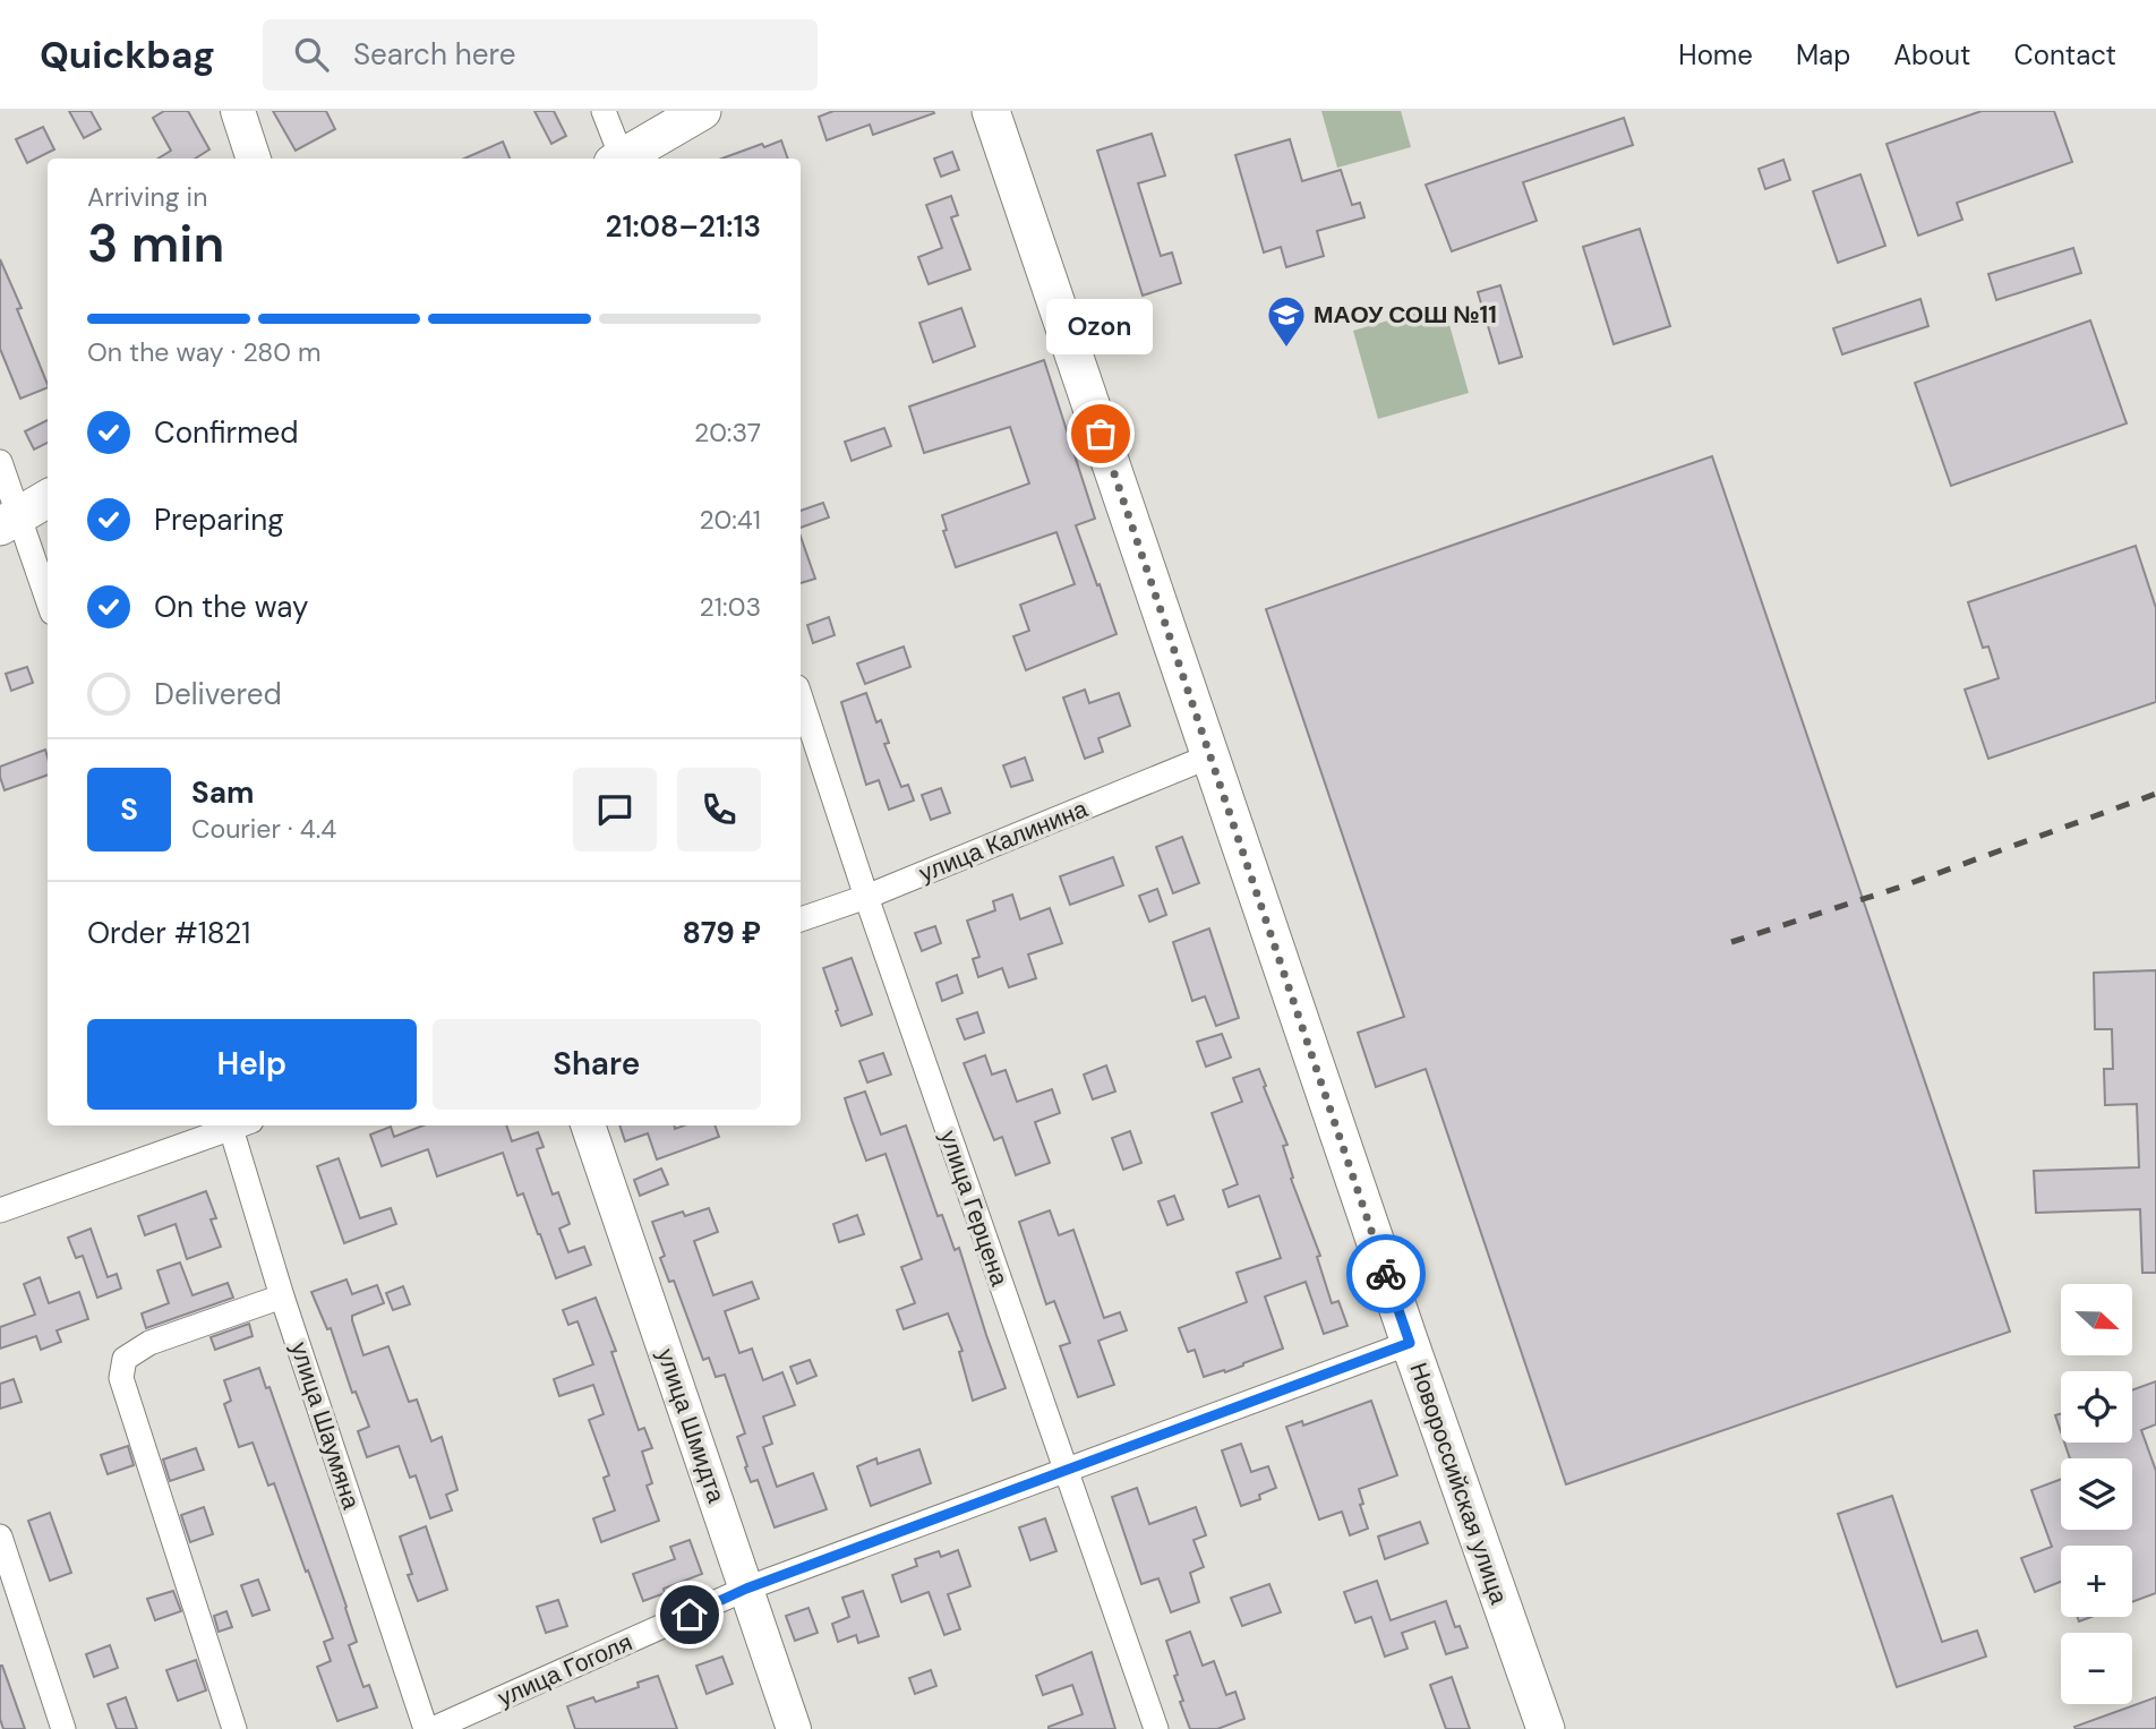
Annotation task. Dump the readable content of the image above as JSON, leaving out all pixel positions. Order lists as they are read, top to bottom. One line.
{"streets":{"main road":["Новороссийская улица"],"street":["улица Калинина","улица Герцена","улица Шаумяна","улица Шмидта","улица Гоголя"]},"crossings":[["улица Калинина","улица Герцена"],["улица Калинина","Новороссийская улица"],["улица Герцена","улица Гоголя"],["улица Шмидта","улица Гоголя"],["Новороссийская улица","улица Гоголя"]],"places":{"school or university":["МАОУ СОШ №11"],"other":["Ozon"]},"north":"right","page":{"header":"Quickbag","search":"Search here","nav":["Home","Map","About","Contact"],"heading":["3 min","Arriving in","21:08–21:13"],"panel":["Sam","Courier · 4.4","Order #1821","879 ₽"],"bar":"On the way · 280 m","bubble":"Ozon","list":[["Confirmed","20:37"],["Preparing","20:41"],["On the way","21:03"],"Delivered"],"round":"S","buttons":["Help","Share"],"map_buttons":["+","−"]}}
